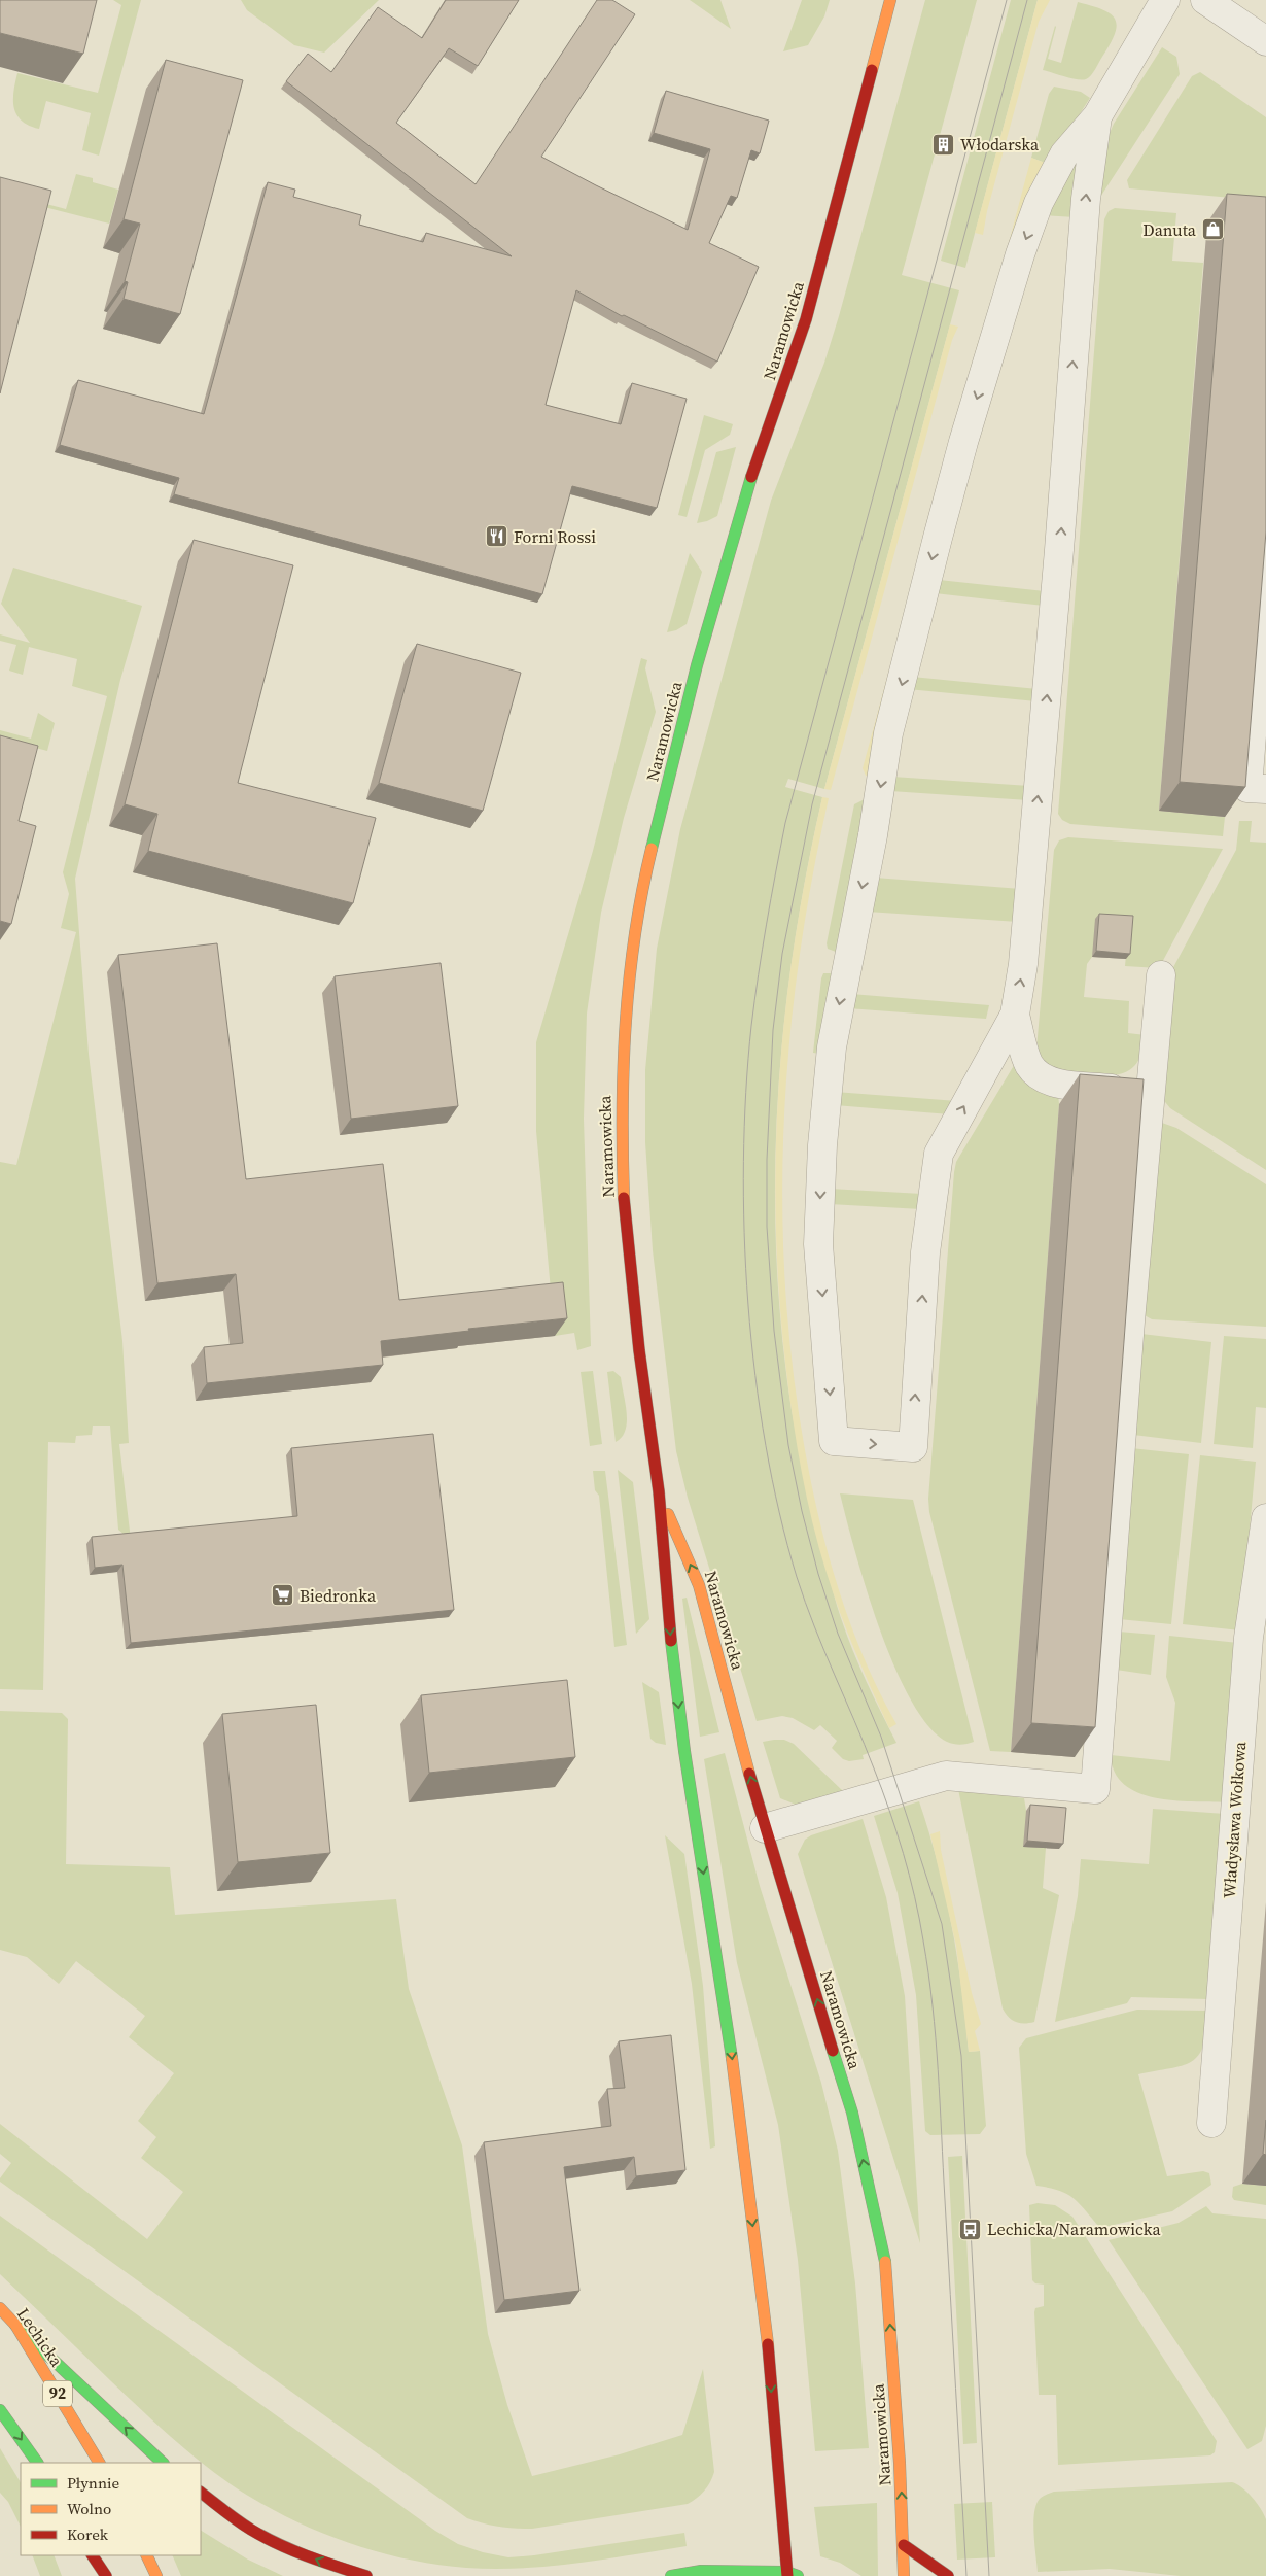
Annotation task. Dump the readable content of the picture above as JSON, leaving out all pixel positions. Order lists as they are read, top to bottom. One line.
{"streets":{"street":["Naramowicka","Władysława Wołkowa","Lechicka","92"]},"places":{"building":["Włodarska"],"shop":["Danuta"],"restaurant":["Forni Rossi"],"supermarket":["Biedronka"],"bus stop":["Lechicka/Naramowicka"]},"legend":["Płynnie","Wolno","Korek"]}
